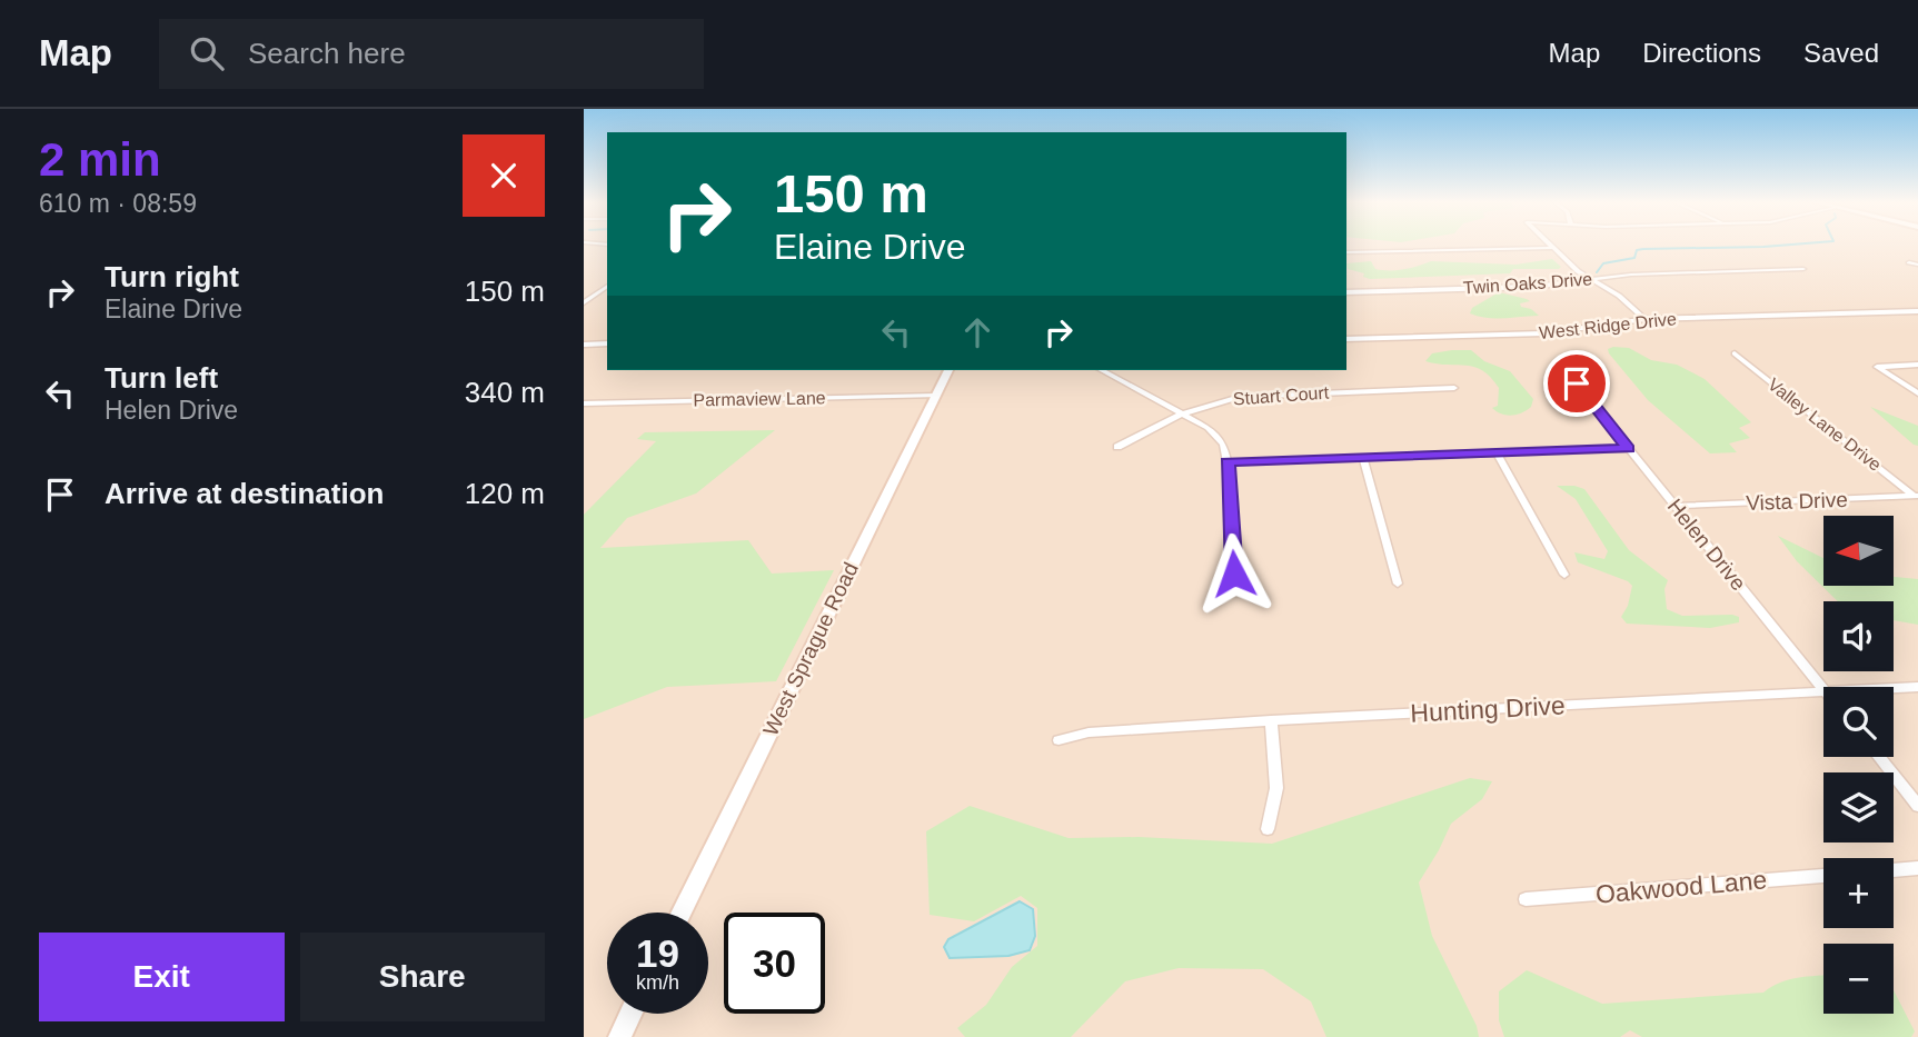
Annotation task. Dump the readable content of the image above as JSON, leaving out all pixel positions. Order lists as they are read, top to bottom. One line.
{"streets":{"street":["Twin Oaks Drive","West Ridge Drive","Stuart Court","Parmaview Lane","Valley Lane Drive","Vista Drive","Helen Drive","West Sprague Road","Hunting Drive","Oakwood Lane"]},"crossings":[["Parmaview Lane","West Sprague Road"],["Valley Lane Drive","Vista Drive"],["Vista Drive","Helen Drive"]],"north":"left","page":{"header":"Map","search":"Search here","nav":["Map","Directions","Saved"],"heading":["2 min","610 m · 08:59"],"turn":["150 m","Elaine Drive"],"list":[{"name":"Turn right","note":"Elaine Drive","value":"150 m"},{"name":"Turn left","note":"Helen Drive","value":"340 m"},{"name":"Arrive at destination","value":"120 m"}],"map_buttons":["+","−"],"speed":"19 km/h","limit":"30","buttons":["Exit","Share"]}}
